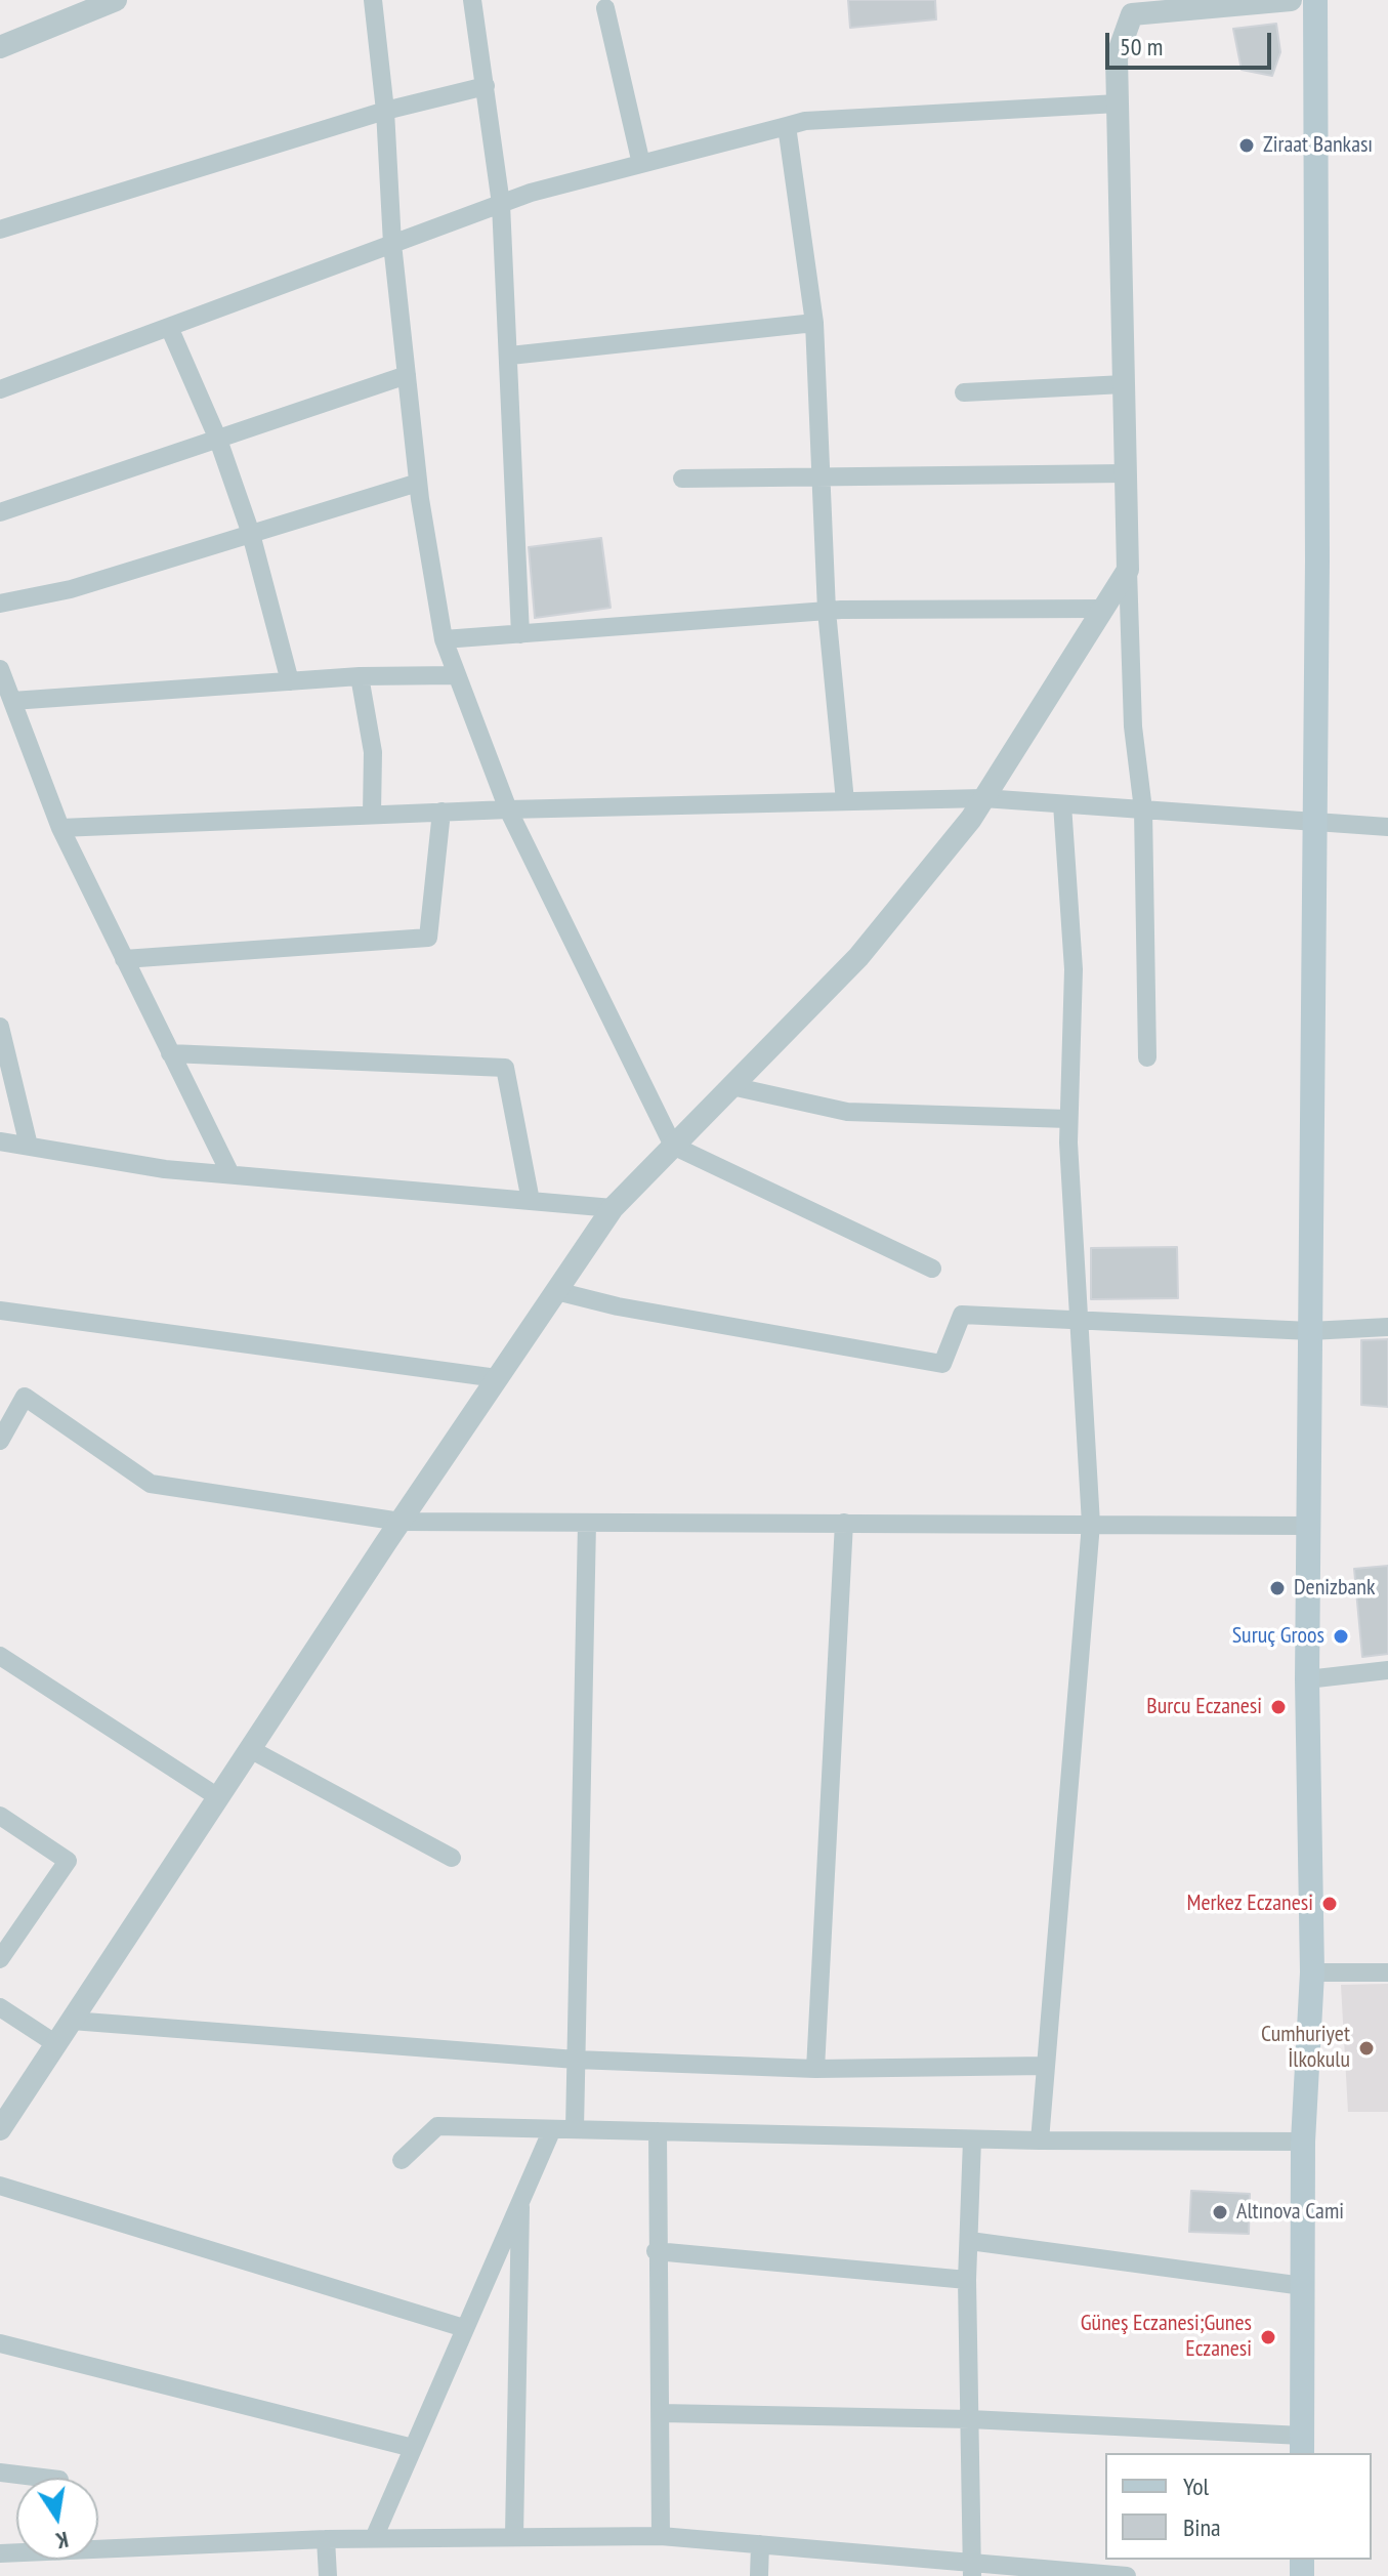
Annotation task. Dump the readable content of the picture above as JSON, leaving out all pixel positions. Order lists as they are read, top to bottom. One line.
{"places":["Ziraat Bankası","Denizbank","Suruç Groos","Burcu Eczanesi","Merkez Eczanesi","Cumhuriyet İlkokulu","Altınova Cami","Güneş Eczanesi;Gunes Eczanesi"],"legend":["Yol","Bina"],"scale_bar":"50 m","north":"bottom"}
